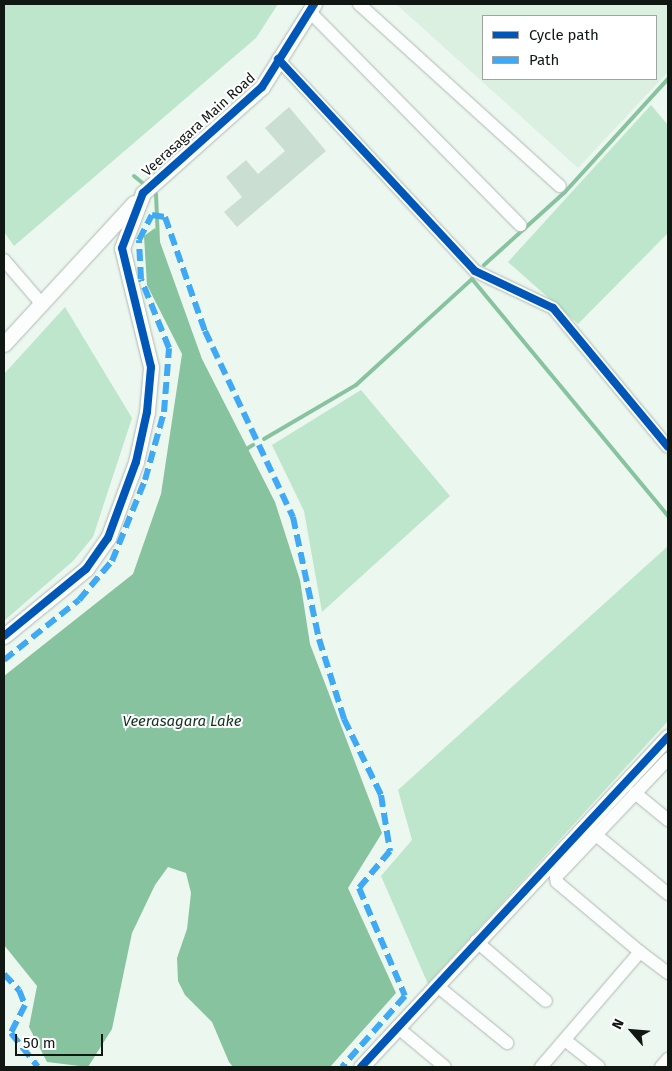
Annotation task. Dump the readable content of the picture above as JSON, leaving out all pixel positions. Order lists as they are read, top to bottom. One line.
{"streets":{"street":["Veerasagara Main Road"]},"water":["Veerasagara Lake"],"legend":["Cycle path","Path"],"scale_bar":"50 m","north":"top left"}
